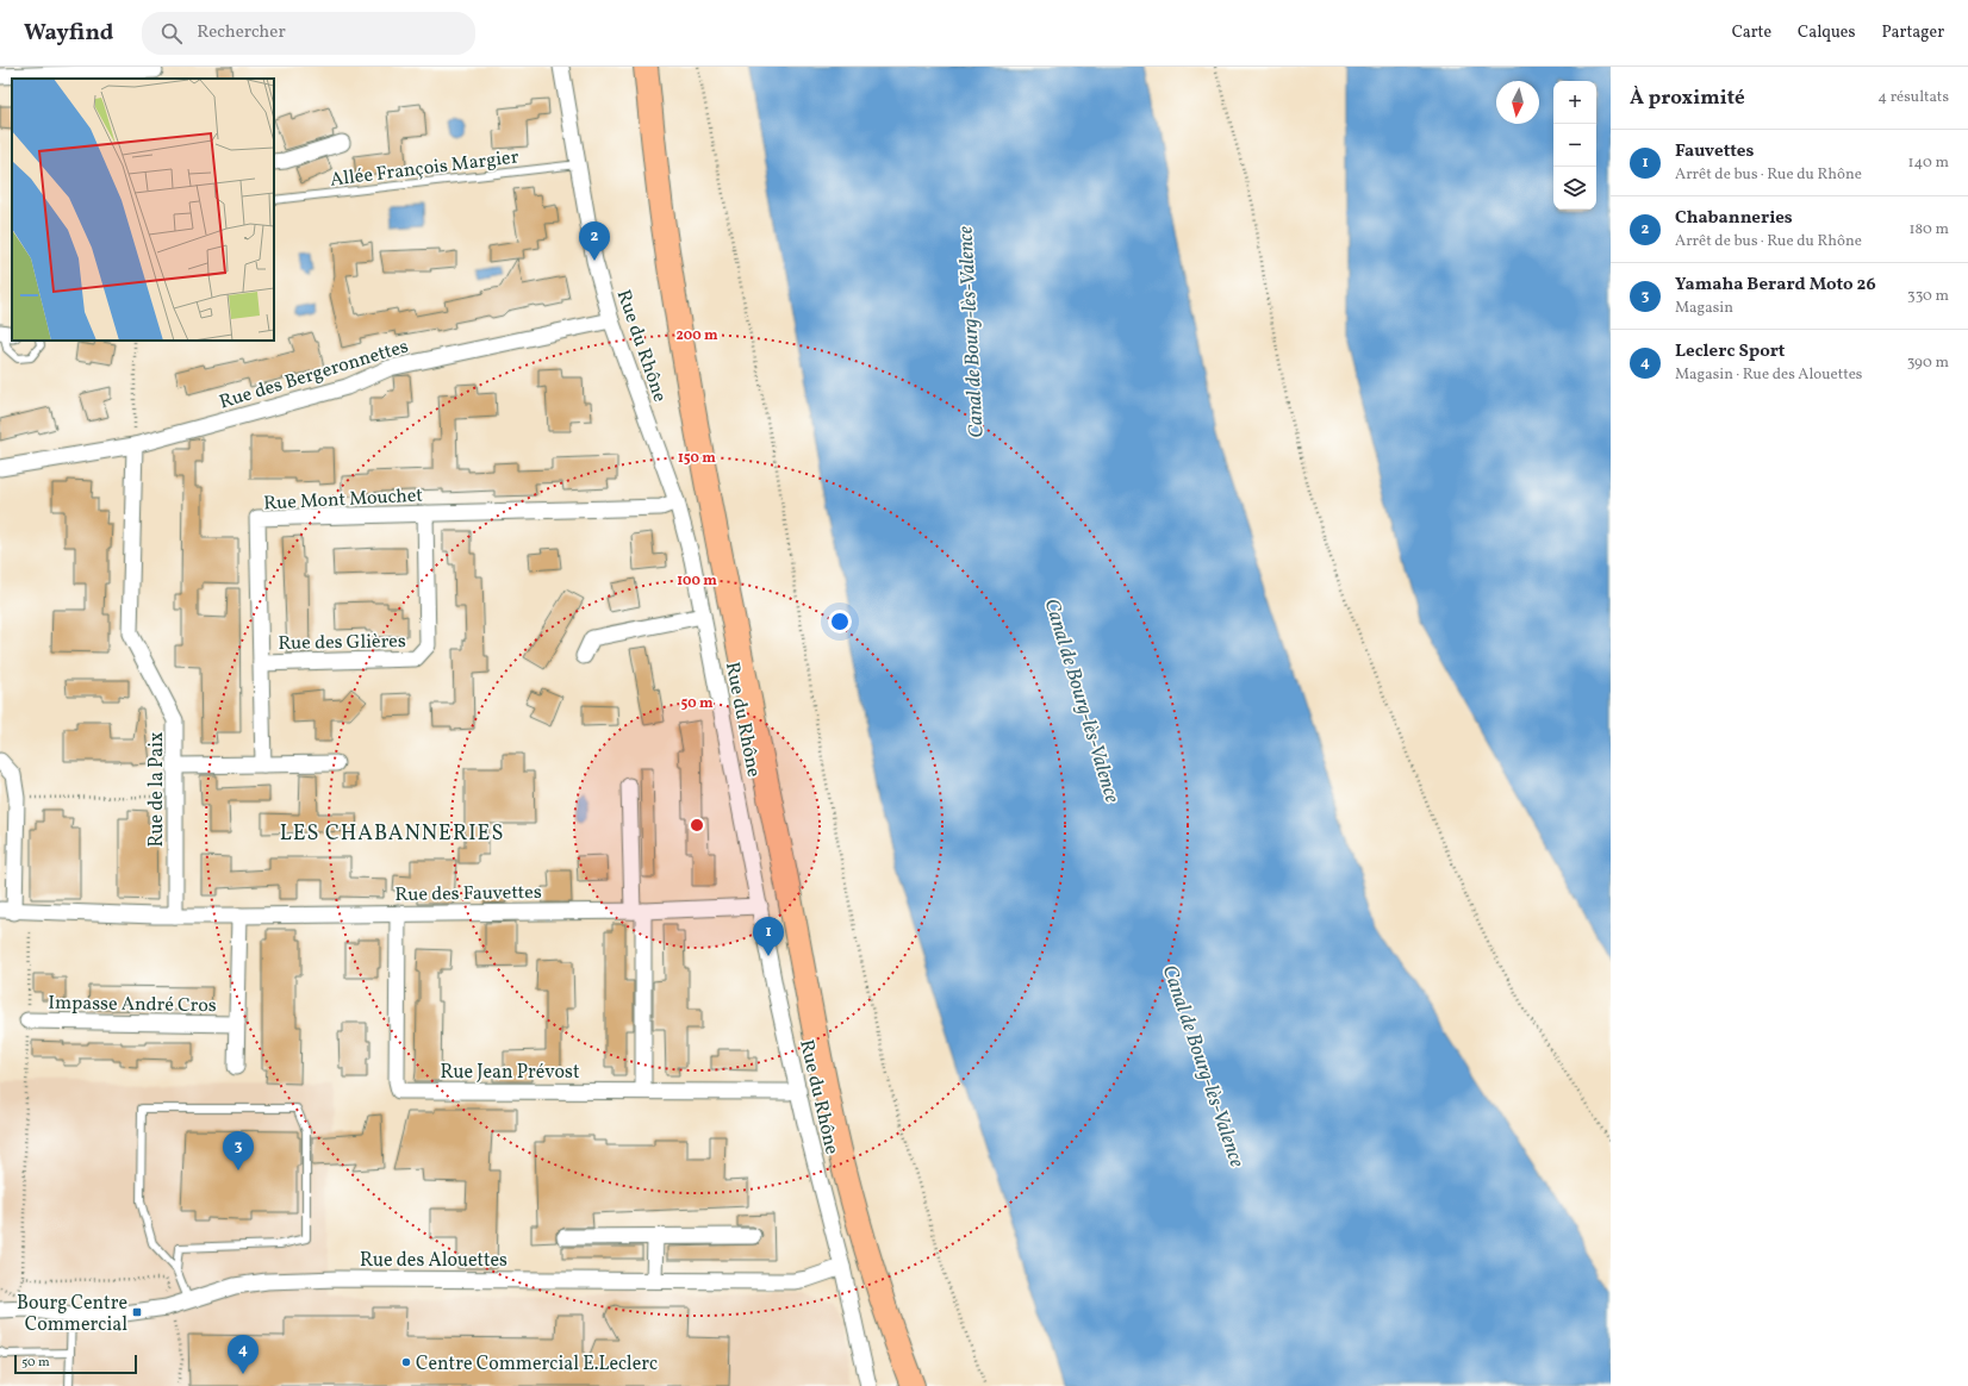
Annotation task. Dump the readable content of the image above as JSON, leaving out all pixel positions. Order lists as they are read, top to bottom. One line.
{"streets":{"street":["Rue du Rhône","Rue des Bergeronnettes","Rue Mont Mouchet","Rue des Glières","Rue de la Paix","Rue des Fauvettes","Impasse André Cros","Rue Jean Prévost","Rue des Alouettes"],"lane":["Allée François Margier"]},"crossings":[["Allée François Margier","Rue du Rhône"],["Rue du Rhône","Rue des Bergeronnettes"],["Rue du Rhône","Rue Mont Mouchet"],["Rue du Rhône","Rue des Fauvettes"],["Rue du Rhône","Rue Jean Prévost"],["Rue du Rhône","Rue des Alouettes"],["Rue des Bergeronnettes","Rue de la Paix"],["Rue Mont Mouchet","Rue des Glières"],["Rue de la Paix","Rue des Fauvettes"],["Rue des Fauvettes","Impasse André Cros"],["Rue des Fauvettes","Rue Jean Prévost"]],"districts":["LES CHABANNERIES"],"water":["Canal de Bourg-lès-Valence"],"places":{"transit":["Bourg Centre Commercial"],"other":["Centre Commercial E.Leclerc"]},"scale_bar":"50 m","north":"bottom","page":{"header":"Wayfind","search":"Rechercher","nav":["Carte","Calques","Partager"],"heading":["À proximité","4 résultats"],"map_buttons":["+","−"],"list":[{"mark":"1","name":"Fauvettes","note":"Arrêt de bus · Rue du Rhône","value":"140 m"},{"mark":"2","name":"Chabanneries","note":"Arrêt de bus · Rue du Rhône","value":"180 m"},{"mark":"3","name":"Yamaha Berard Moto 26","note":"Magasin","value":"330 m"},{"mark":"4","name":"Leclerc Sport","note":"Magasin · Rue des Alouettes","value":"390 m"}],"pins":["2","1","3","4"],"scale":"50 m"},"rings":["200 m","150 m","100 m","50 m"]}
